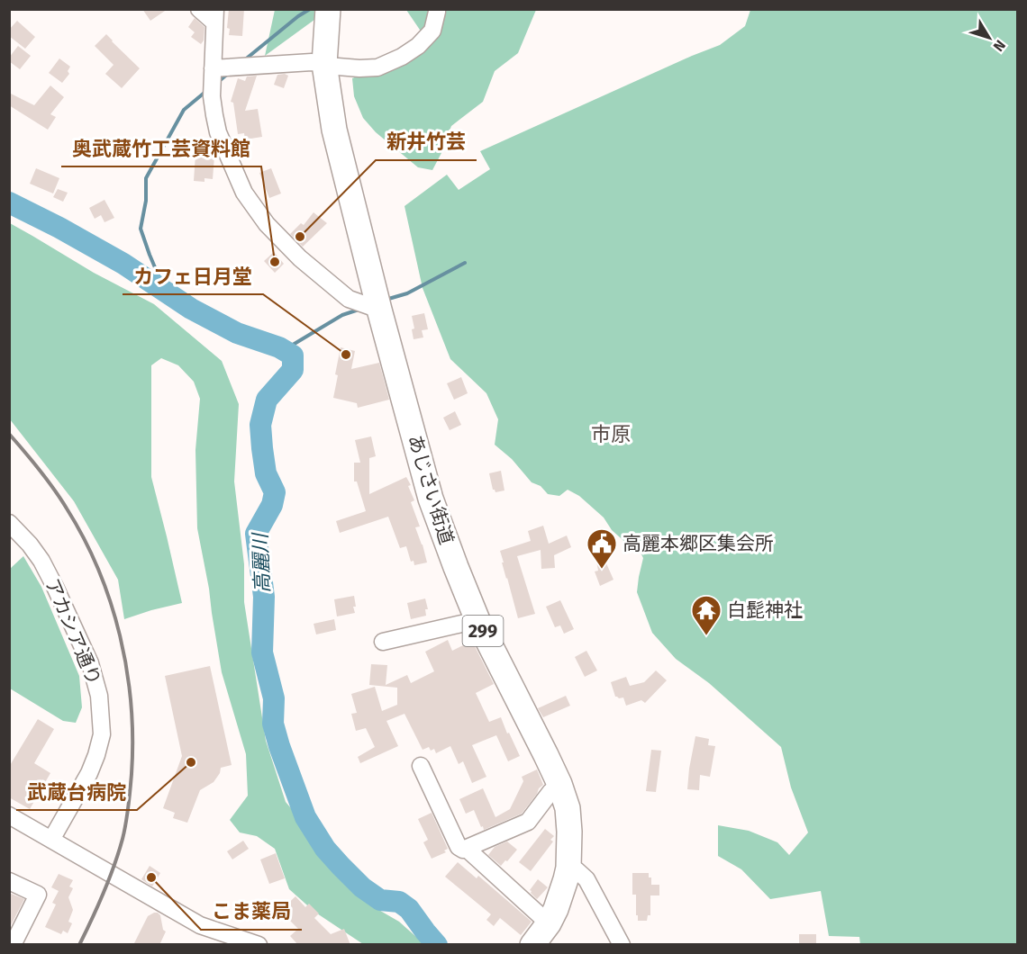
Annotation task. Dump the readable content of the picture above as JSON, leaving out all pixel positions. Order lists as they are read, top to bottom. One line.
{"streets":{"highway":["あじさい街道","299"],"street":["アカシア通り"]},"districts":["市原"],"water":["高麗川"],"places":{"other":["新井竹芸","奥武蔵竹工芸資料館","カフェ日月堂","武蔵台病院","こま薬局"],"public building":["高麗本郷区集会所"],"temple":["白髭神社"]},"north":"bottom right"}
